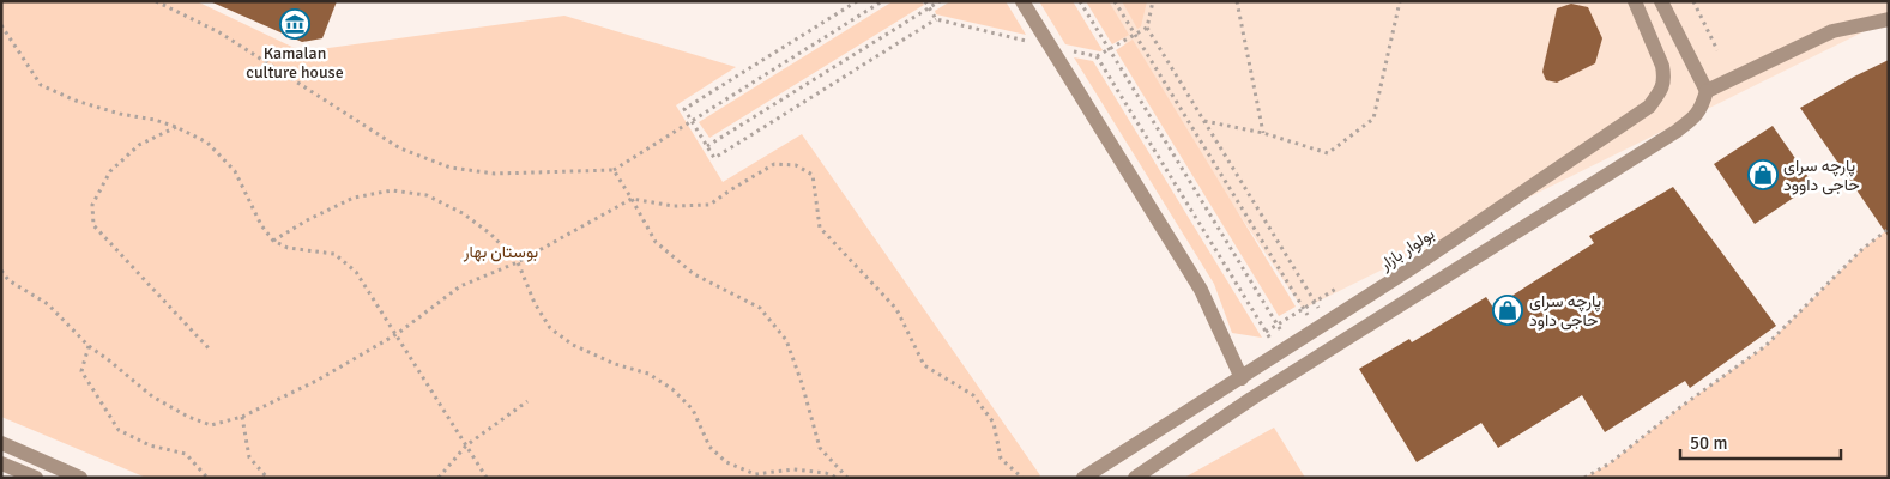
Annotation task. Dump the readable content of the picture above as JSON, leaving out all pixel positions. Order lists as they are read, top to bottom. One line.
{"streets":{"street":["بولوار بازار"]},"parks":["بوستان بهار"],"places":{"museum":["Kamalan culture house"],"shop":["پارچه سرای حاجی داوود","پارچه سرای حاجی داود"]},"scale_bar":"50 m"}
